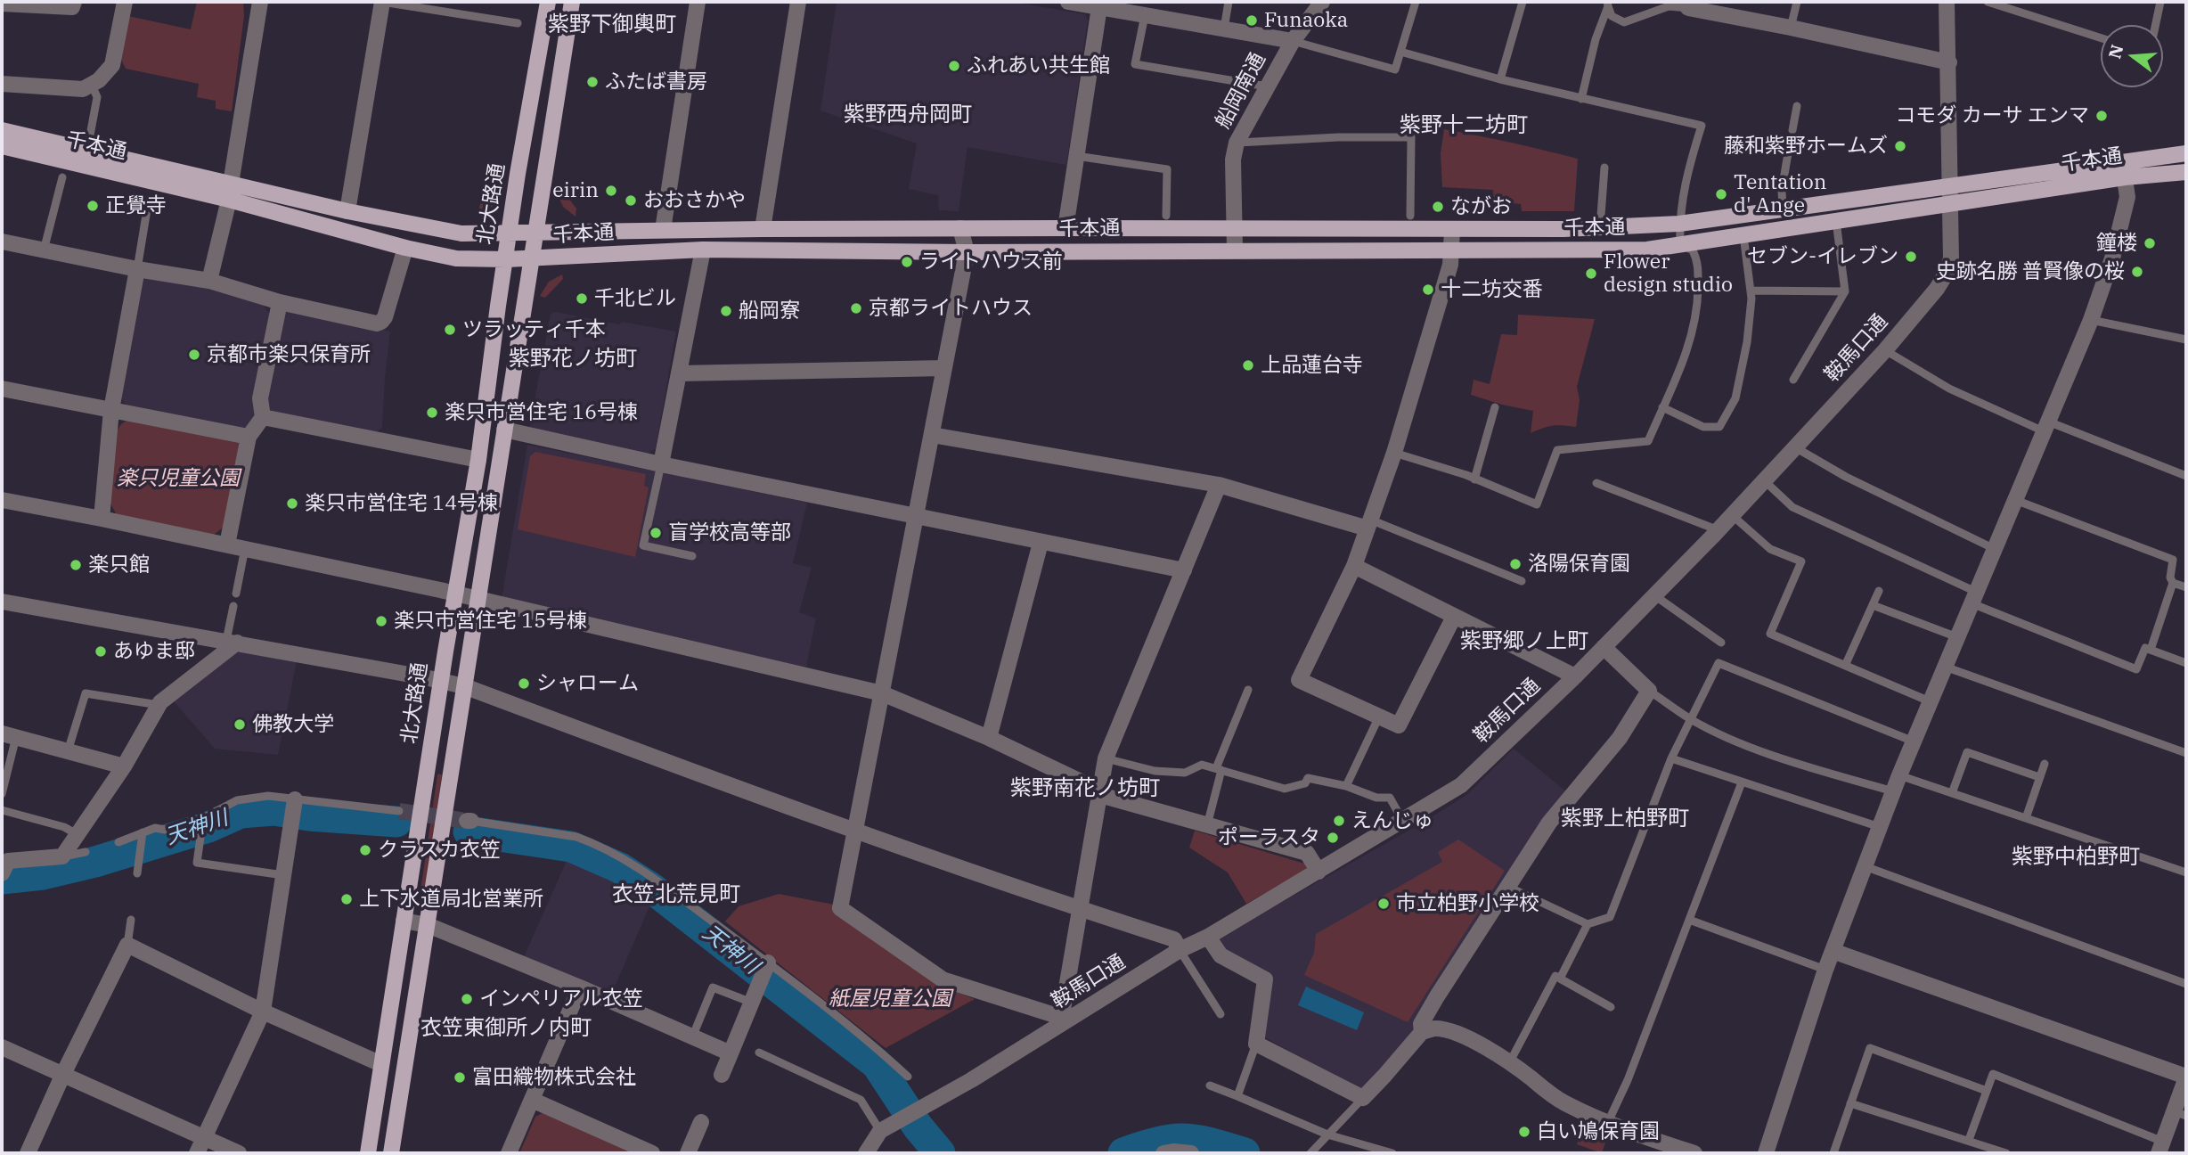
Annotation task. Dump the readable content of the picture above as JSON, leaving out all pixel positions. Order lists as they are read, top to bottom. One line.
{"streets":{"main road":["千本通","北大路通"],"street":["船岡南通","鞍馬口通"]},"crossings":[["船岡南通","千本通"],["千本通","北大路通"],["千本通","鞍馬口通"]],"districts":["紫野下御輿町","紫野西舟岡町","紫野十二坊町","紫野花ノ坊町","紫野郷ノ上町","紫野南花ノ坊町","紫野上柏野町","紫野中柏野町","衣笠北荒見町","衣笠東御所ノ内町"],"water":["天神川"],"parks":["楽只児童公園","紙屋児童公園"],"places":["Funaoka","ふれあい共生館","ふたば書房","コモダ カーサ エンマ","藤和紫野ホームズ","eirin","Tentation d' Ange","おおさかや","正覺寺","ながお","鐘楼","セブン-イレブン","ライトハウス前","史跡名勝 普賢像の桜","Flower design studio","十二坊交番","千北ビル","京都ライトハウス","船岡寮","ツラッティ千本","京都市楽只保育所","上品蓮台寺","楽只市営住宅 16号棟","楽只市営住宅 14号棟","盲学校高等部","洛陽保育園","楽只館","楽只市営住宅 15号棟","あゆま邸","シャローム","佛教大学","えんじゅ","ポーラスタ","クラスカ衣笠","上下水道局北営業所","市立柏野小学校","インペリアル衣笠","富田織物株式会社","白い鳩保育園"],"north":"left"}
